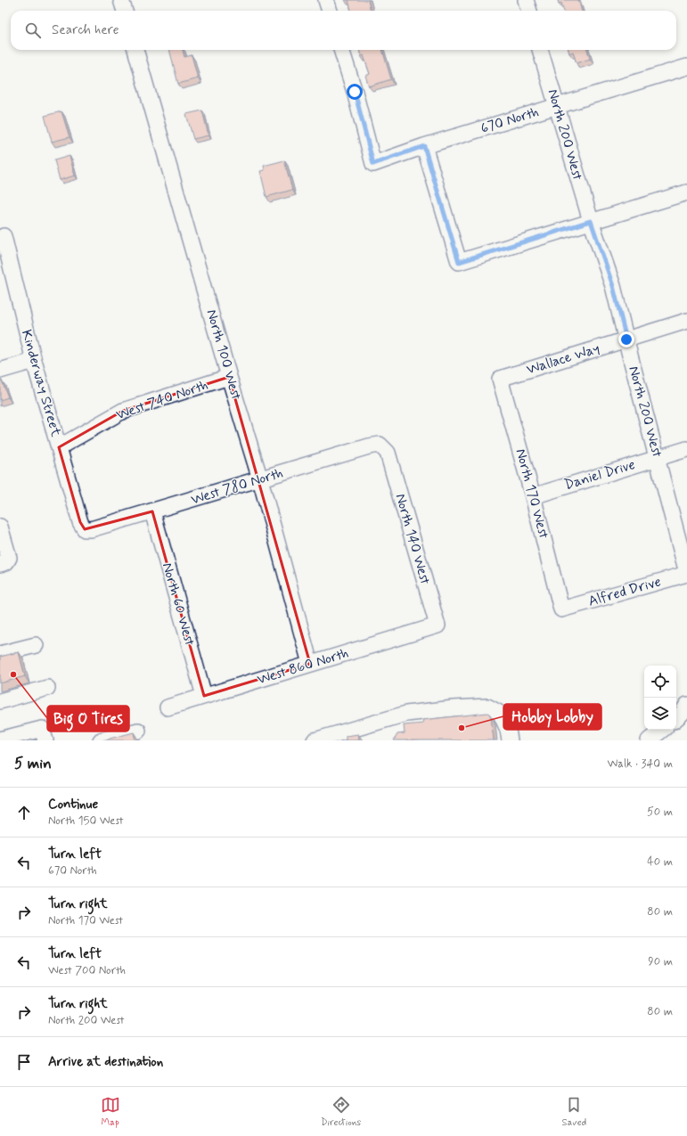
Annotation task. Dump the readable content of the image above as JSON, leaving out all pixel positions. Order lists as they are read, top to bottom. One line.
{"streets":{"street":["670 North","North 200 West","North 100 West","Wallace Way","Kinderway Street","West 740 North","Daniel Drive","West 780 North","North 170 West","North 140 West","Alfred Drive","North 60 West","West 860 North"]},"crossings":[["670 North","North 200 West"],["North 200 West","Wallace Way"],["North 200 West","Daniel Drive"],["North 200 West","Alfred Drive"],["North 100 West","West 740 North"],["North 100 West","West 780 North"],["North 100 West","West 860 North"],["Wallace Way","North 170 West"],["Kinderway Street","West 740 North"],["Kinderway Street","West 780 North"],["Daniel Drive","North 170 West"],["West 780 North","North 140 West"],["West 780 North","North 60 West"],["North 170 West","Alfred Drive"],["North 140 West","West 860 North"],["North 60 West","West 860 North"]],"places":["Big O Tires","Hobby Lobby"],"page":{"search":"Search here","heading":["5 min","Walk · 340 m"],"list":[["Continue","North 150 West","50 m"],["Turn left","670 North","40 m"],["Turn right","North 170 West","80 m"],["Turn left","West 700 North","90 m"],["Turn right","North 200 West","80 m"],"Arrive at destination"],"nav":["Map","Directions","Saved"]}}
